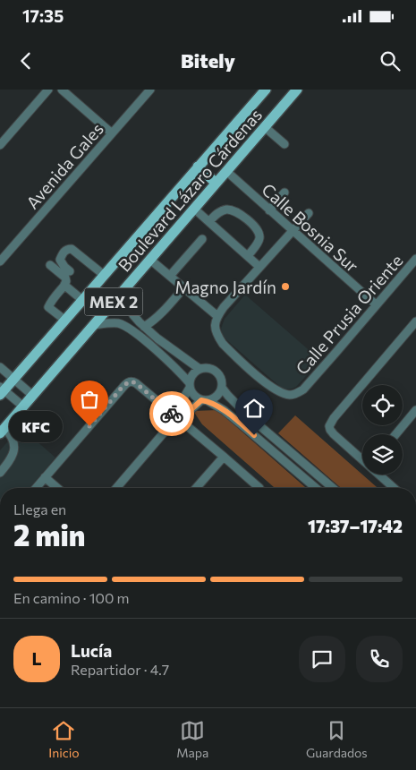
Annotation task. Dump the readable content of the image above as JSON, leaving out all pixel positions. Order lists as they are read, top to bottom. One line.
{"streets":{"main road":["Boulevard Lázaro Cárdenas","MEX 2"],"street":["Avenida Gales","Calle Bosnia Sur","Calle Prusia Oriente"]},"crossings":[["Boulevard Lázaro Cárdenas","Calle Bosnia Sur"],["Calle Bosnia Sur","Calle Prusia Oriente"]],"places":["Magno Jardín","KFC"],"page":{"status":"17:35","header":"Bitely","bubble":"KFC","heading":["2 min","Llega en","17:37–17:42"],"panel":["Lucía","Repartidor · 4.7"],"bar":"En camino · 100 m","round":"L","tabs":["Inicio","Mapa","Guardados"]}}
